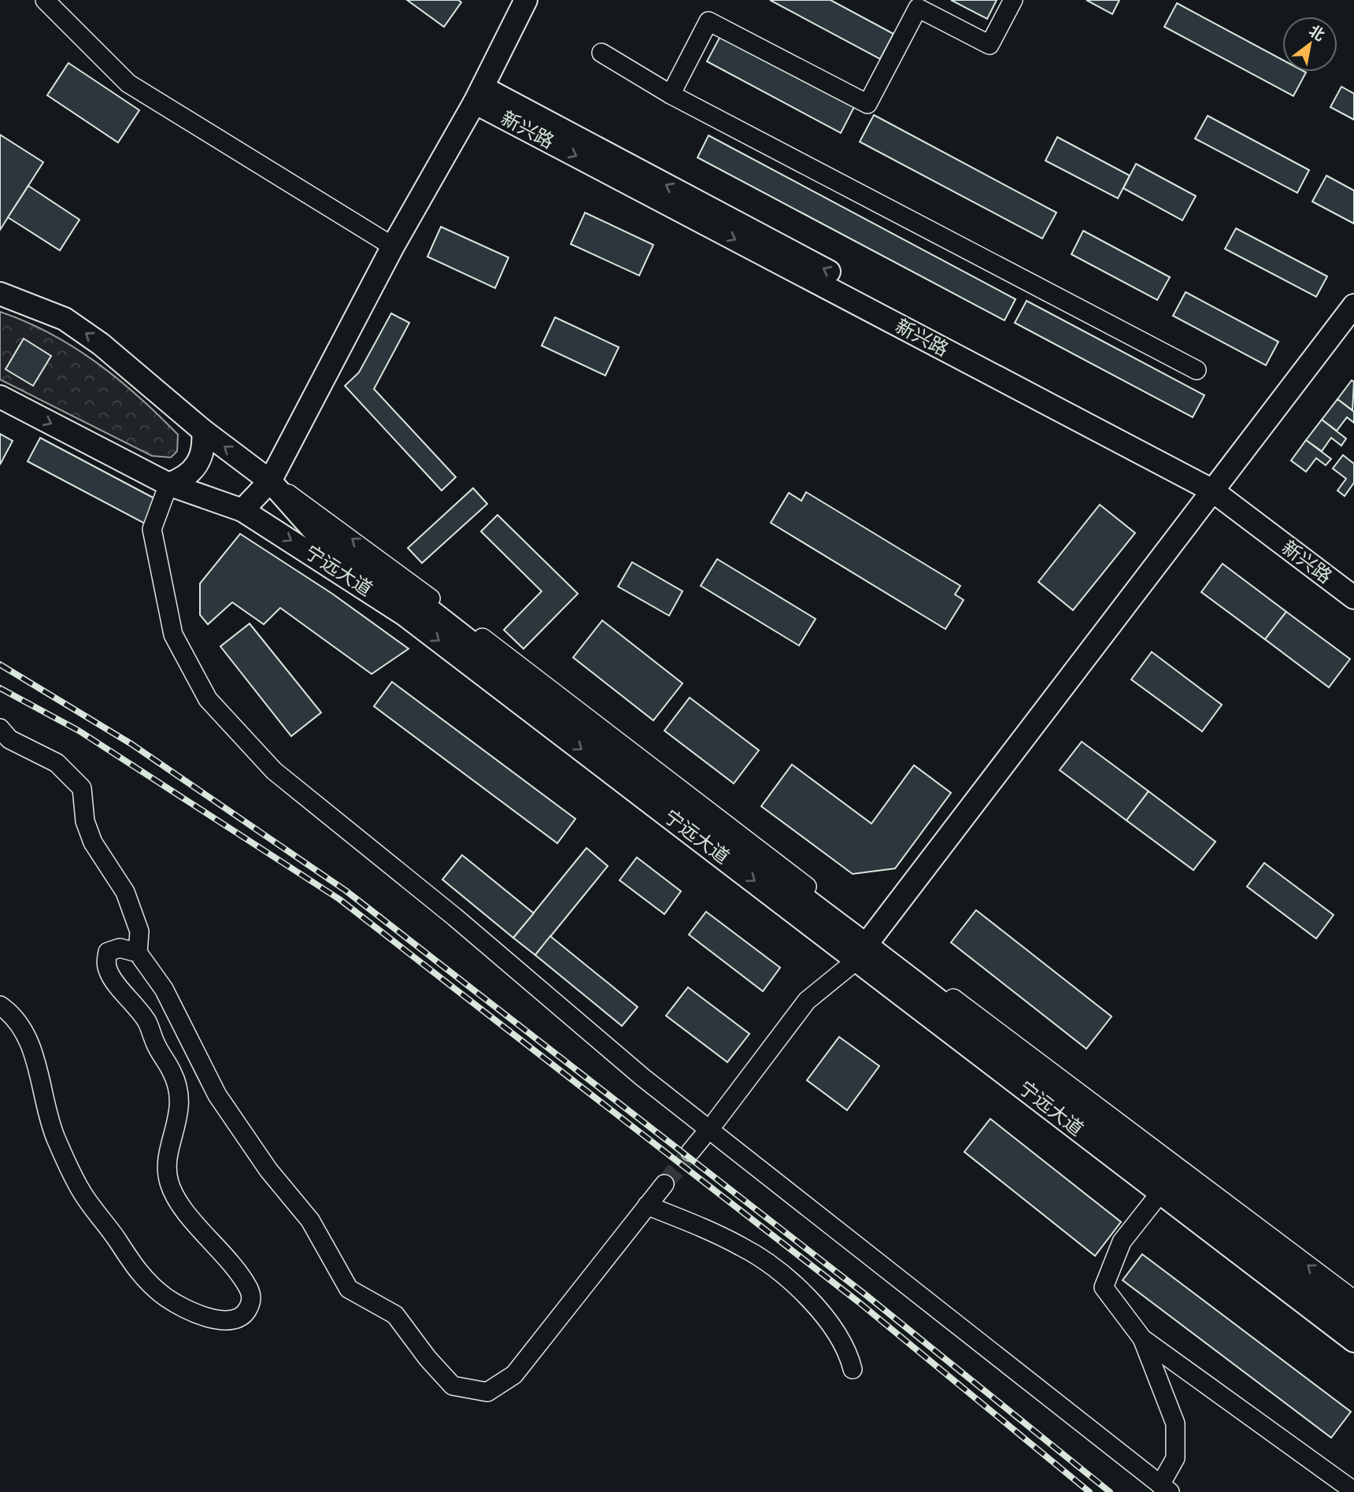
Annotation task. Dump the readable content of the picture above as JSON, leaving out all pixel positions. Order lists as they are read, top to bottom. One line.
{"streets":{"main road":["新兴路","宁远大道"]},"north":"top right"}
